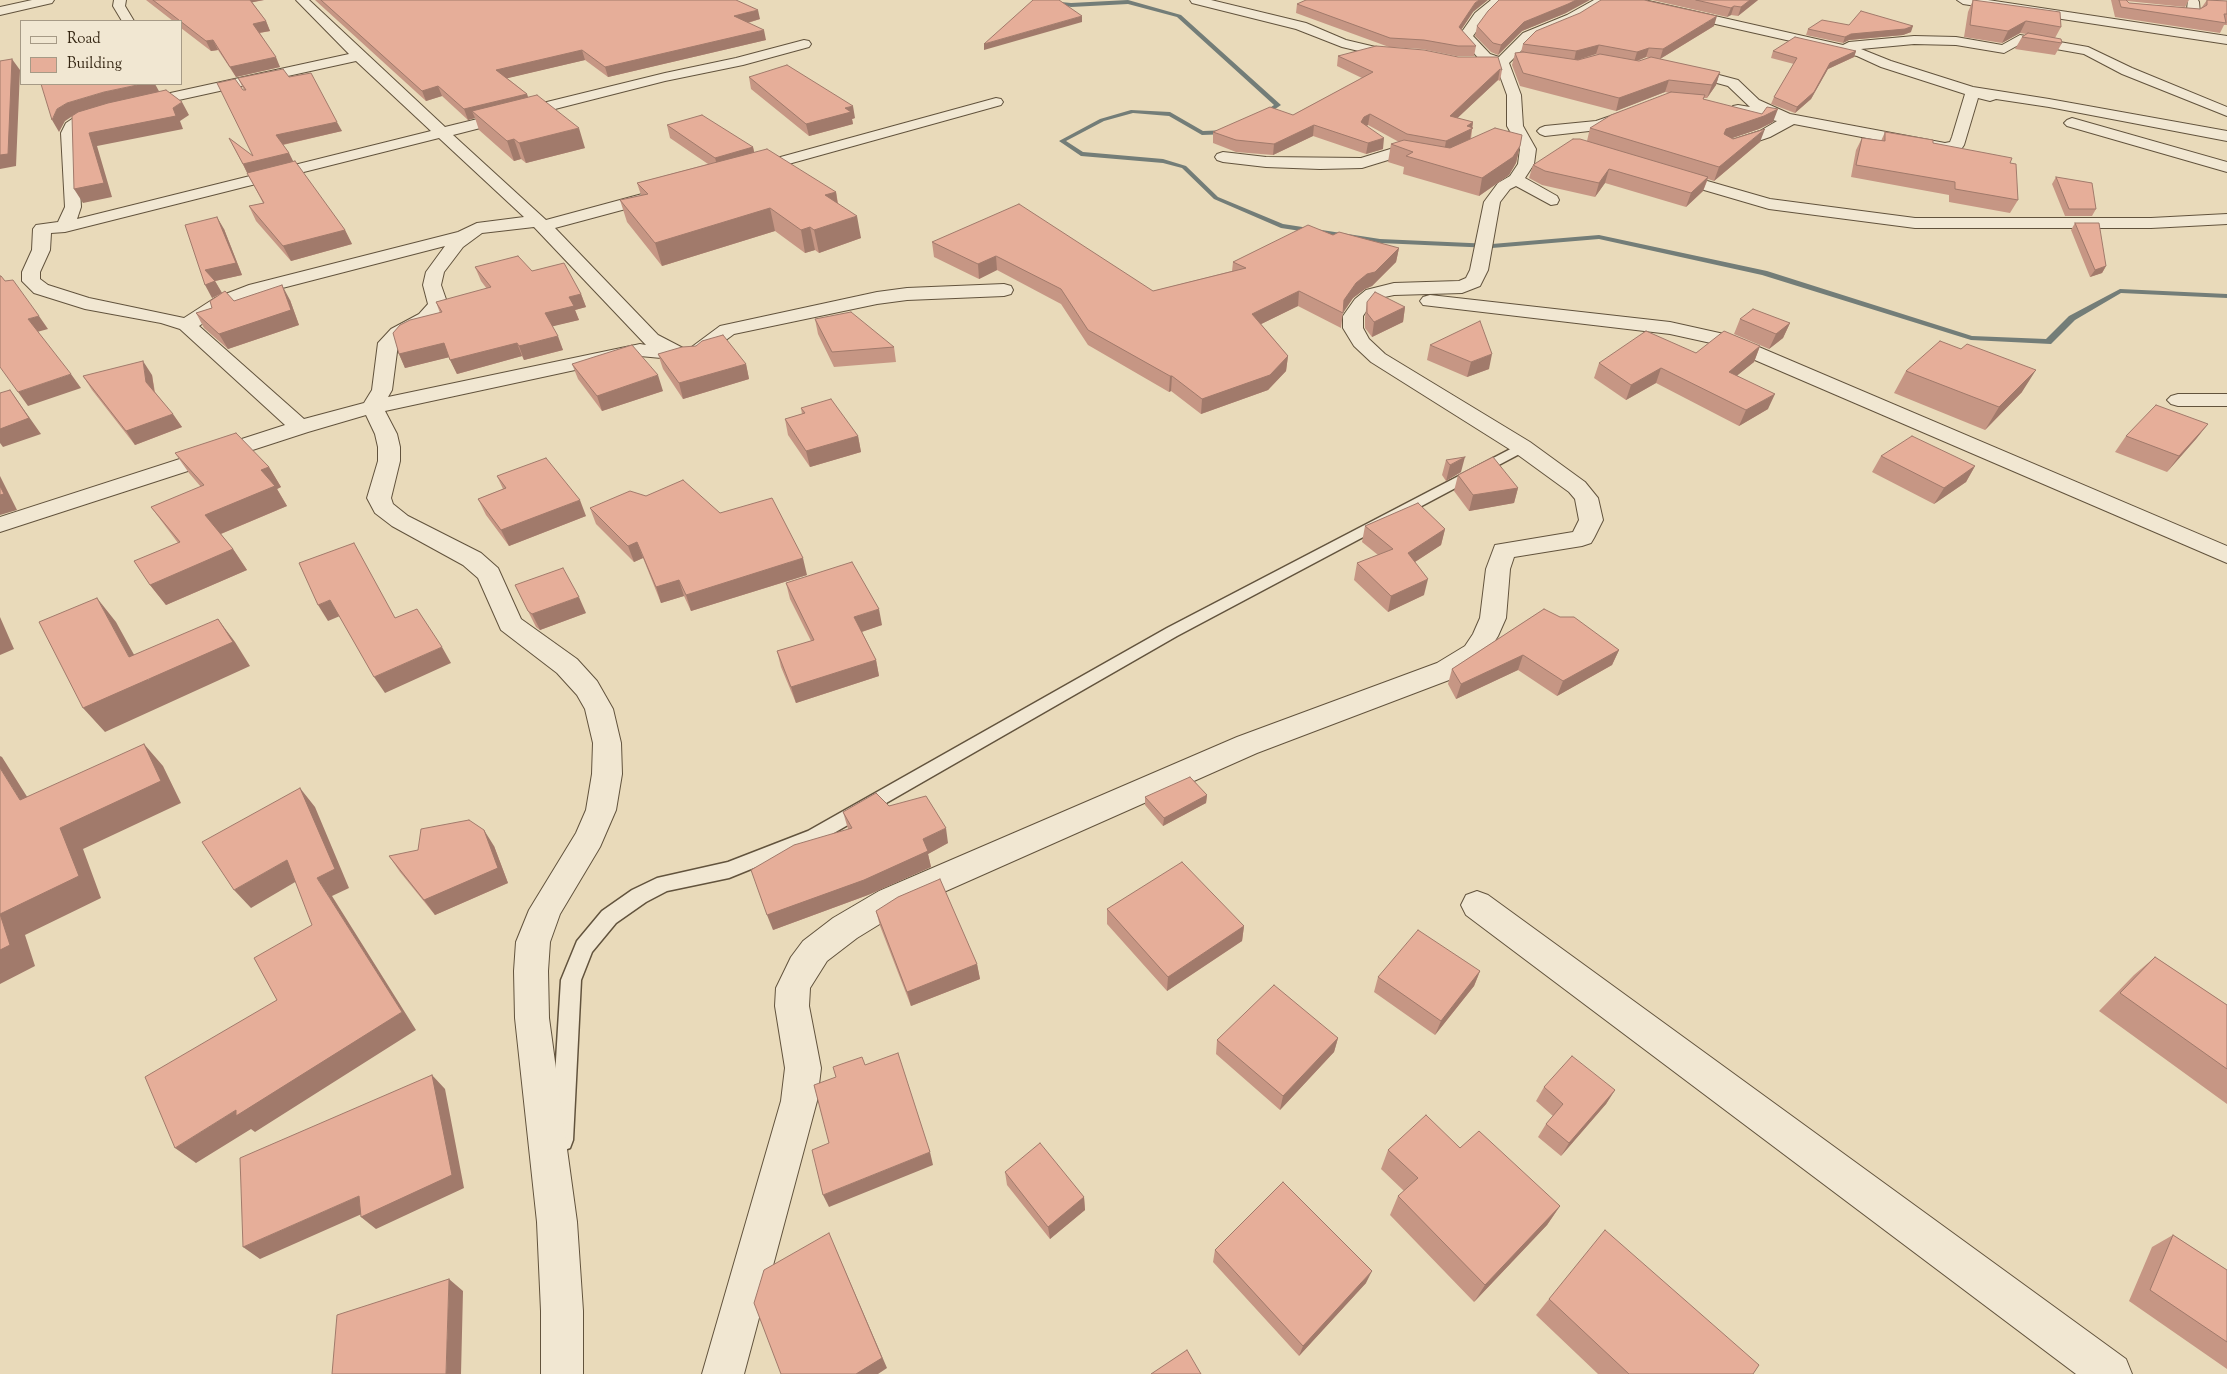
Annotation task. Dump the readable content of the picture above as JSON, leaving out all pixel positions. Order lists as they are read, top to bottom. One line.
{"legend":["Road","Building"]}
